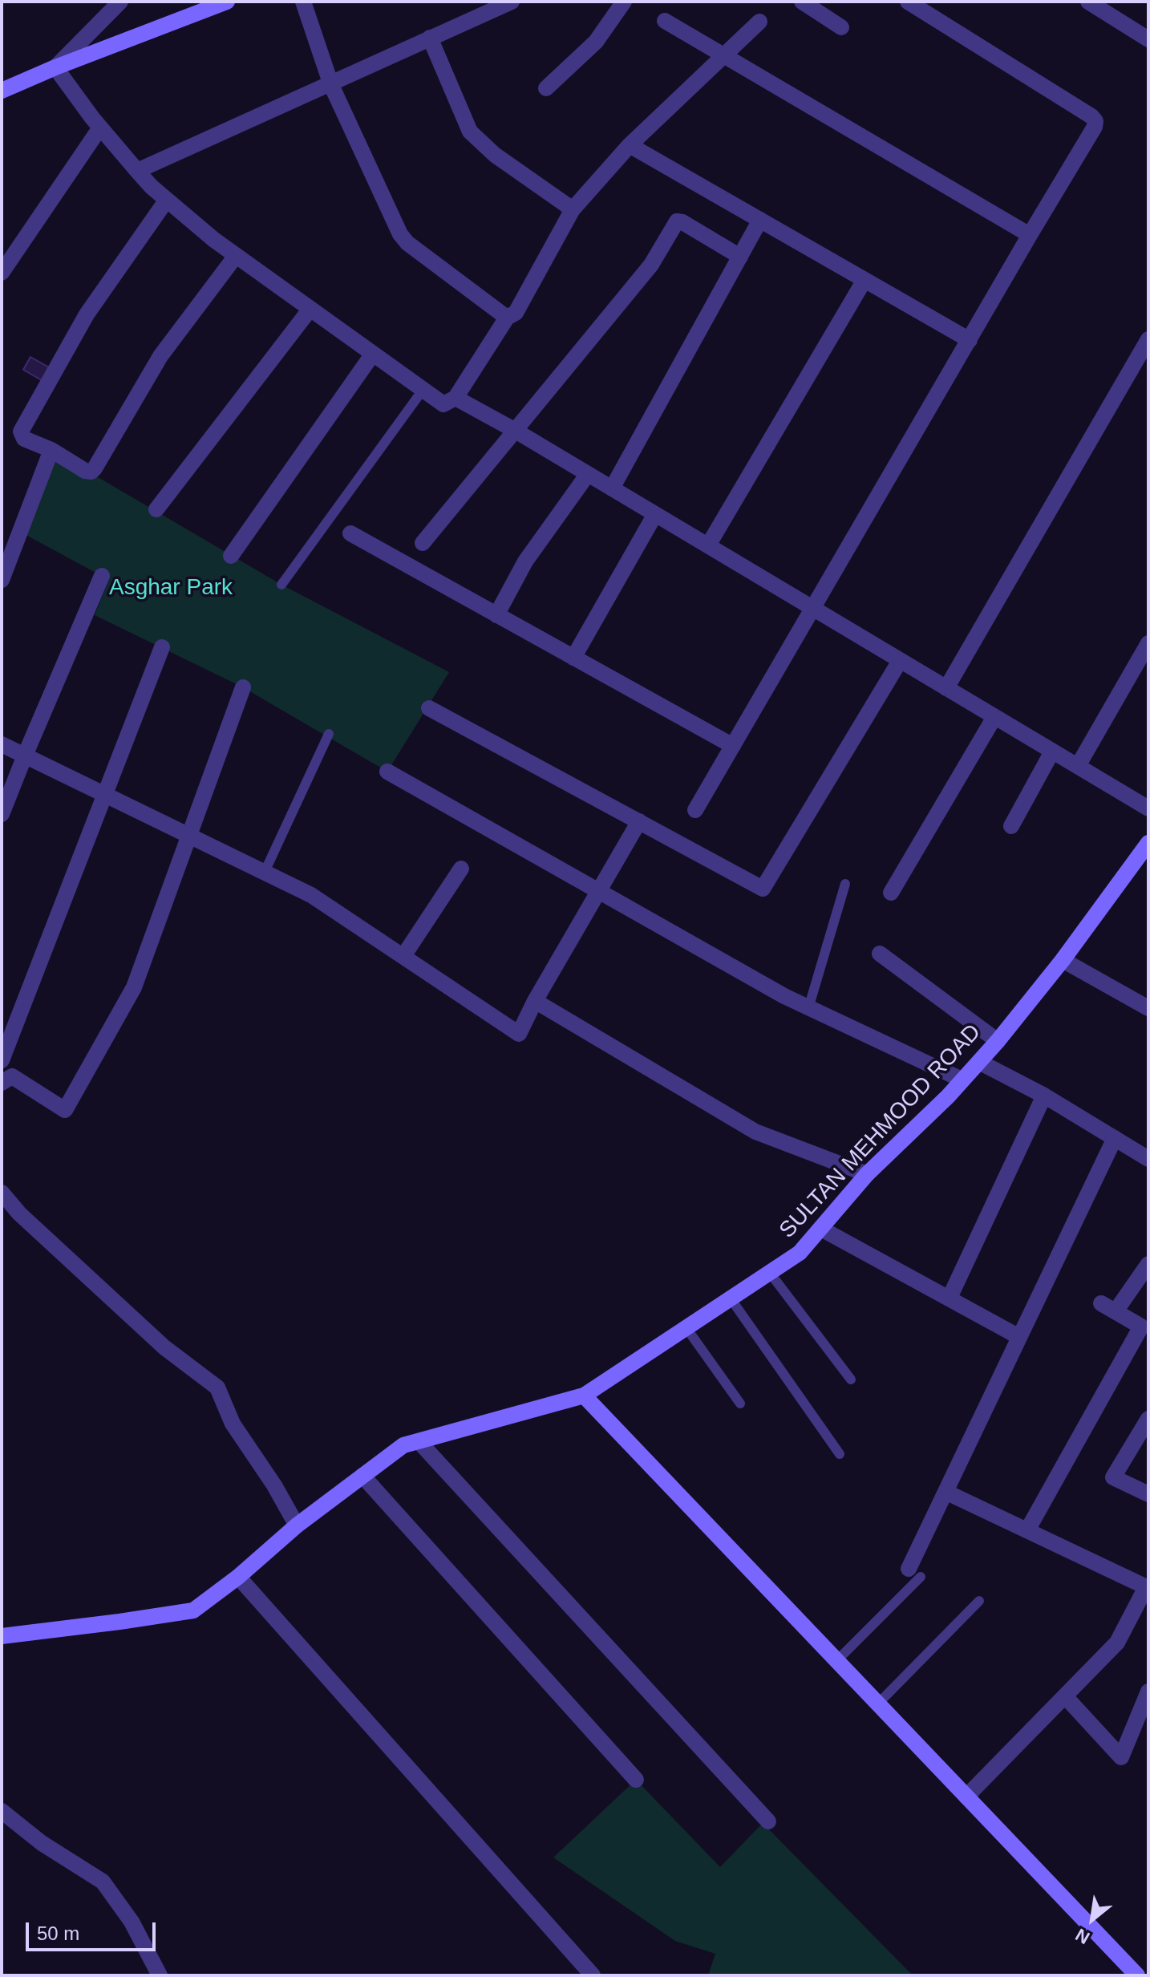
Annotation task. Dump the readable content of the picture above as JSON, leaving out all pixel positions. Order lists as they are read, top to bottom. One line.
{"streets":{"street":["SULTAN MEHMOOD ROAD"]},"parks":["Asghar Park"],"scale_bar":"50 m","north":"bottom left"}
